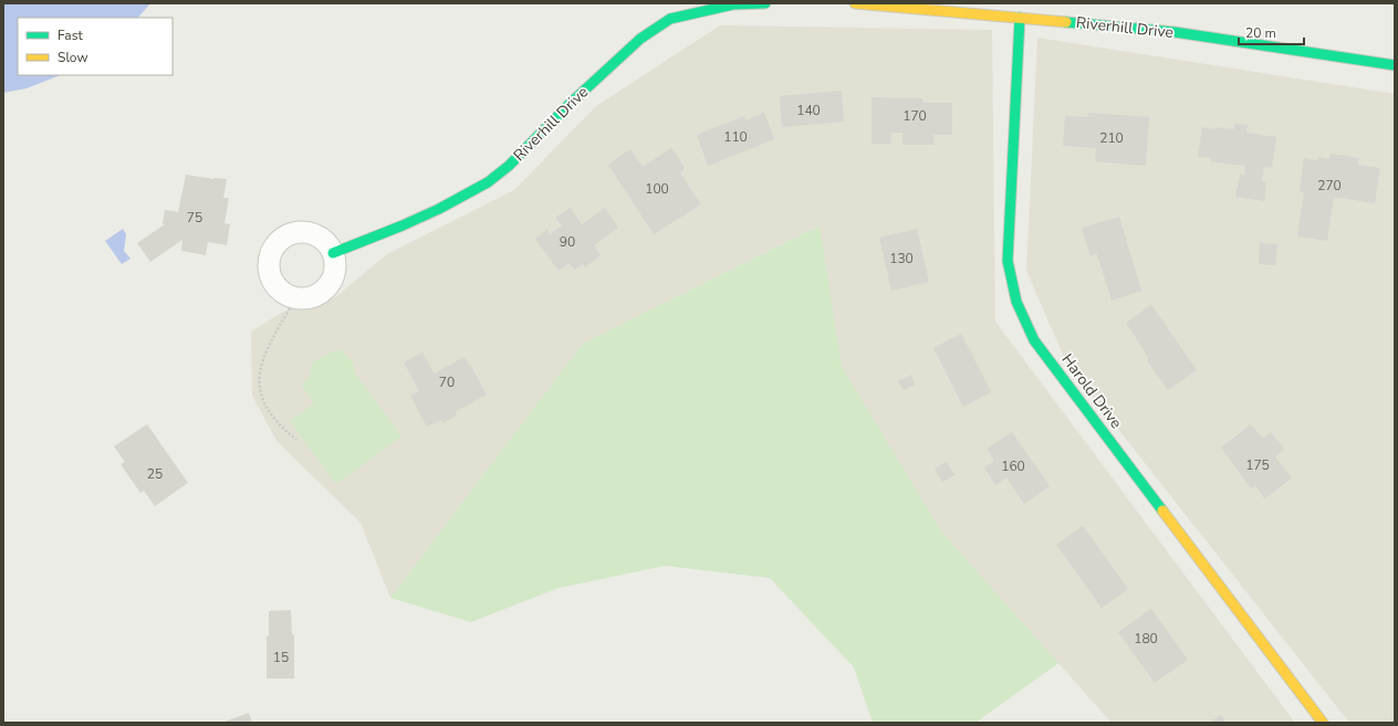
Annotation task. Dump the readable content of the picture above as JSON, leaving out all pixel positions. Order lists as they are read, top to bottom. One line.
{"streets":{"street":["Riverhill Drive","Harold Drive"]},"crossings":[["Riverhill Drive","Harold Drive"]],"house_numbers":["140","170","110","210","270","100","75","90","130","70","175","160","25","180","15"],"legend":["Fast","Slow"],"scale_bar":"20 m"}
